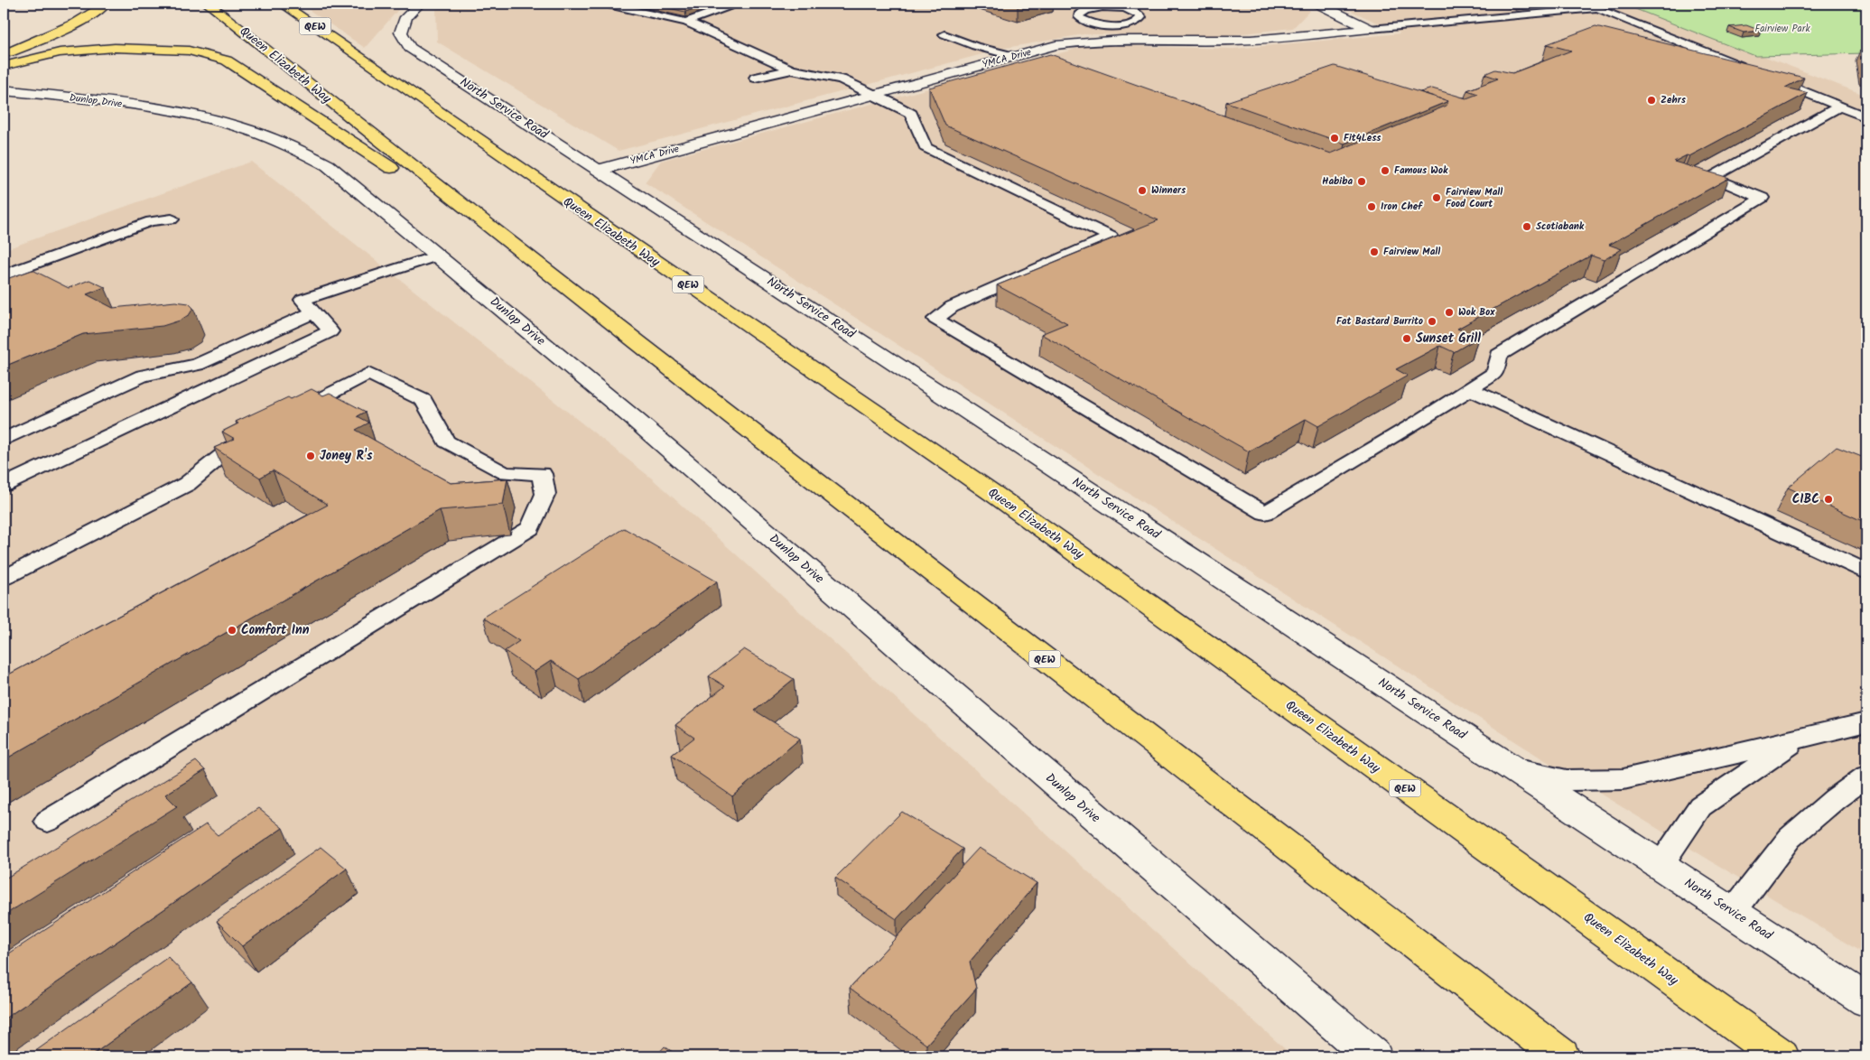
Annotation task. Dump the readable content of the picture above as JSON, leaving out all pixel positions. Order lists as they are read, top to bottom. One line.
{"streets":{"highway":["QEW","Queen Elizabeth Way"],"street":["YMCA Drive","Dunlop Drive","North Service Road"]},"crossings":[["YMCA Drive","North Service Road"]],"parks":["Fairview Park"],"places":["Zehrs","Fit4Less","Famous Wok","Habiba","Winners","Fairview Mall Food Court","Iron Chef","Scotiabank","Fairview Mall","Wok Box","Fat Bastard Burrito","Sunset Grill","Joney R's","CIBC","Comfort Inn"]}
